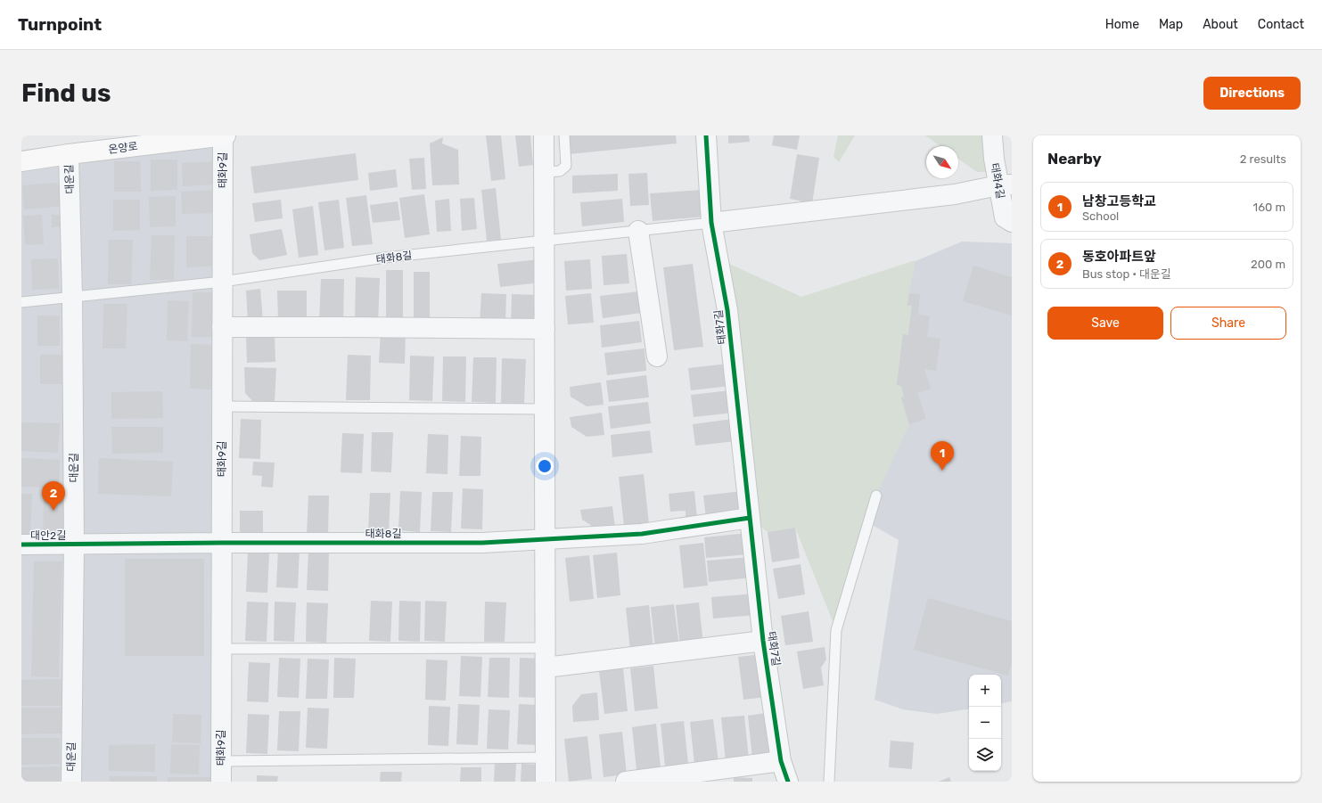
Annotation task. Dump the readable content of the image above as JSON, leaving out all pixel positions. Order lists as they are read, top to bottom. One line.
{"streets":{"main road":["온양로"],"street":["태화9길","대운길","태화4길","태화8길","태화7길","대안2길"]},"crossings":[["온양로","태화9길"],["온양로","대운길"],["태화9길","태화8길"],["대운길","태화8길"],["대운길","대안2길"],["태화8길","태화7길"],["태화8길","대안2길"]],"north":"bottom right","page":{"header":"Turnpoint","nav":["Home","Map","About","Contact"],"buttons":["Directions",["Save","Share"]],"title":"Find us","heading":["Nearby","2 results"],"list":[{"mark":"1","name":"남창고등학교","note":"School","value":"160 m"},{"mark":"2","name":"동호아파트앞","note":"Bus stop · 대운길","value":"200 m"}],"pins":["1","2"],"map_buttons":["+","−"]}}
